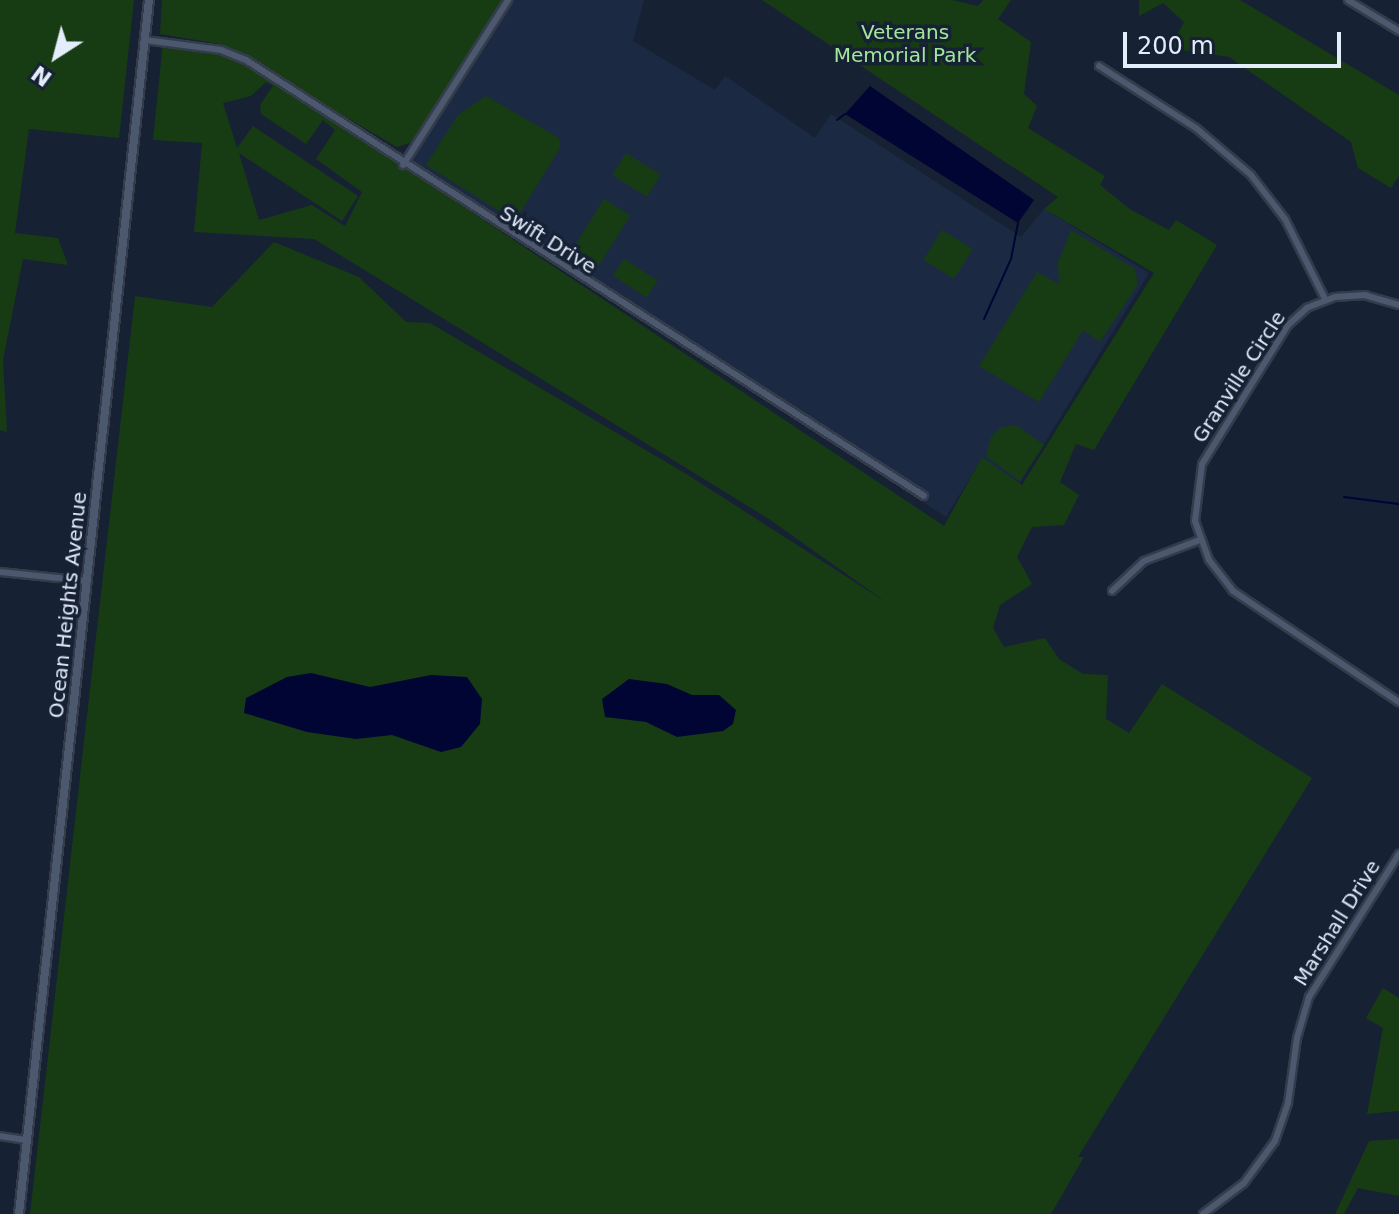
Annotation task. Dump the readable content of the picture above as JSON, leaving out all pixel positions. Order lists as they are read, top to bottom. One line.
{"streets":{"main road":["Ocean Heights Avenue"],"street":["Swift Drive","Granville Circle","Marshall Drive"]},"crossings":[["Swift Drive","Ocean Heights Avenue"]],"parks":["Veterans Memorial Park"],"scale_bar":"200 m","north":"bottom left"}
